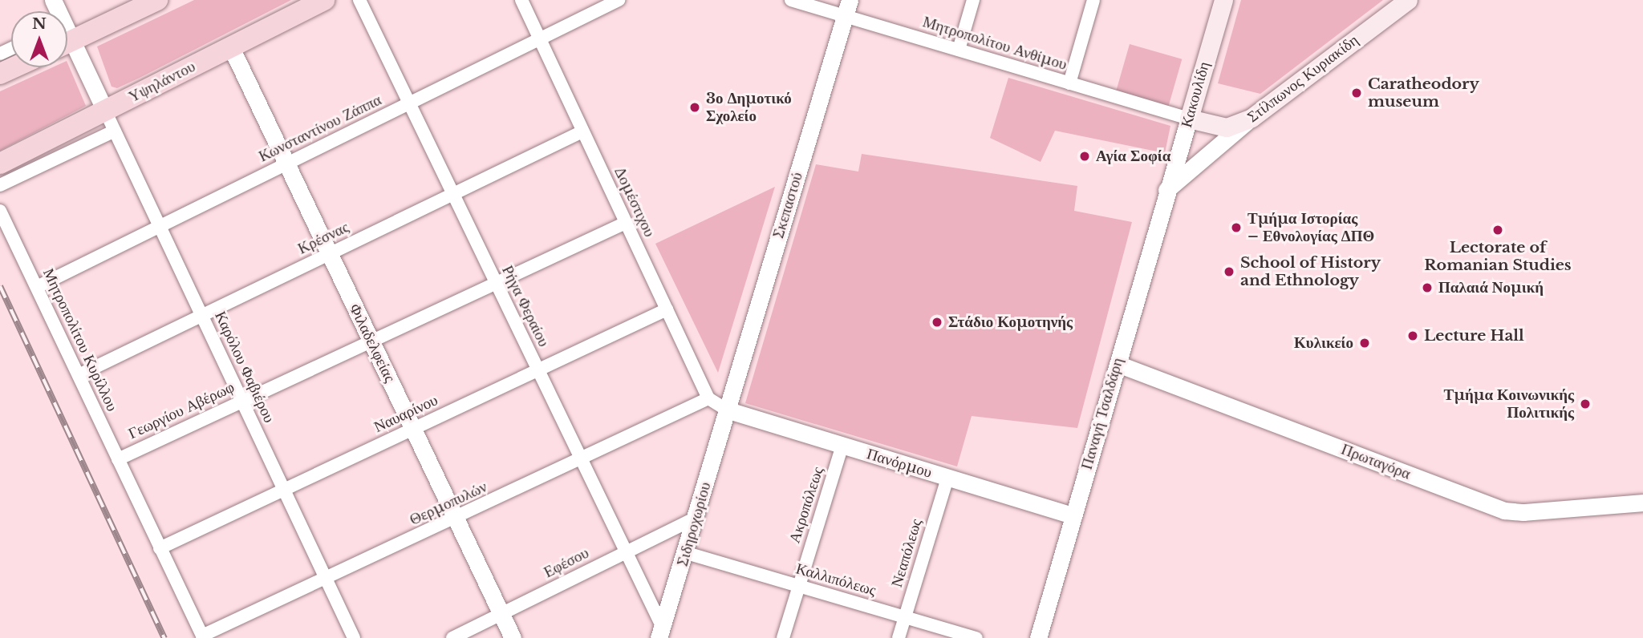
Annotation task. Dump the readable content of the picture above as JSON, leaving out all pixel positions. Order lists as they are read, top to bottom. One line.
{"streets":{"main road":["Στίλπωνος Κυριακίδη","Υψηλάντου","Κακουλίδη"],"street":["Μητροπολίτου Ανθίμου","Κωνσταντίνου Ζάππα","Δομέστιχου","Σκεπαστού","Κρέσνας","Ρήγα Φεραίου","Μητροπολίτου Κυρίλλου","Φιλαδελφείας","Καρόλου Φαβιέρου","Γεωργίου Αβέρωφ","Ναυαρίνου","Παναγή Τσαλδάρη","Πρωταγόρα","Πανόρμου","Θερμοπυλών","Ακροπόλεως","Σιδηροχωρίου","Νεαπόλεως","Εφέσου","Καλλιπόλεως"]},"crossings":[["Μητροπολίτου Ανθίμου","Στίλπωνος Κυριακίδη"],["Μητροπολίτου Ανθίμου","Κακουλίδη"],["Μητροπολίτου Ανθίμου","Σκεπαστού"],["Στίλπωνος Κυριακίδη","Κακουλίδη"],["Υψηλάντου","Φιλαδελφείας"],["Υψηλάντου","Καρόλου Φαβιέρου"],["Κακουλίδη","Παναγή Τσαλδάρη"],["Κωνσταντίνου Ζάππα","Δομέστιχου"],["Κωνσταντίνου Ζάππα","Ρήγα Φεραίου"],["Κωνσταντίνου Ζάππα","Μητροπολίτου Κυρίλλου"],["Κωνσταντίνου Ζάππα","Φιλαδελφείας"],["Κωνσταντίνου Ζάππα","Καρόλου Φαβιέρου"],["Δομέστιχου","Κρέσνας"],["Δομέστιχου","Γεωργίου Αβέρωφ"],["Δομέστιχου","Ναυαρίνου"],["Δομέστιχου","Θερμοπυλών"],["Σκεπαστού","Πανόρμου"],["Σκεπαστού","Σιδηροχωρίου"],["Κρέσνας","Ρήγα Φεραίου"],["Κρέσνας","Μητροπολίτου Κυρίλλου"],["Κρέσνας","Φιλαδελφείας"],["Κρέσνας","Καρόλου Φαβιέρου"],["Ρήγα Φεραίου","Γεωργίου Αβέρωφ"],["Ρήγα Φεραίου","Ναυαρίνου"],["Ρήγα Φεραίου","Θερμοπυλών"],["Ρήγα Φεραίου","Σιδηροχωρίου"],["Ρήγα Φεραίου","Εφέσου"],["Μητροπολίτου Κυρίλλου","Γεωργίου Αβέρωφ"],["Μητροπολίτου Κυρίλλου","Ναυαρίνου"],["Μητροπολίτου Κυρίλλου","Θερμοπυλών"],["Φιλαδελφείας","Γεωργίου Αβέρωφ"],["Φιλαδελφείας","Ναυαρίνου"],["Φιλαδελφείας","Θερμοπυλών"],["Φιλαδελφείας","Εφέσου"],["Καρόλου Φαβιέρου","Γεωργίου Αβέρωφ"],["Καρόλου Φαβιέρου","Ναυαρίνου"],["Καρόλου Φαβιέρου","Θερμοπυλών"],["Παναγή Τσαλδάρη","Πρωταγόρα"],["Παναγή Τσαλδάρη","Πανόρμου"],["Πανόρμου","Ακροπόλεως"],["Πανόρμου","Σιδηροχωρίου"],["Πανόρμου","Νεαπόλεως"],["Ακροπόλεως","Καλλιπόλεως"],["Σιδηροχωρίου","Εφέσου"],["Σιδηροχωρίου","Καλλιπόλεως"],["Νεαπόλεως","Καλλιπόλεως"]],"places":["Caratheodory museum","3ο Δημοτικό Σχολείο","Αγία Σοφία","Τμήμα Ιστορίας – Εθνολογίας ΔΠΘ","Lectorate of Romanian Studies","School of History and Ethnology","Παλαιά Νομική","Στάδιο Κομοτηνής","Lecture Hall","Κυλικείο","Τμήμα Κοινωνικής Πολιτικής"],"north":"top"}
